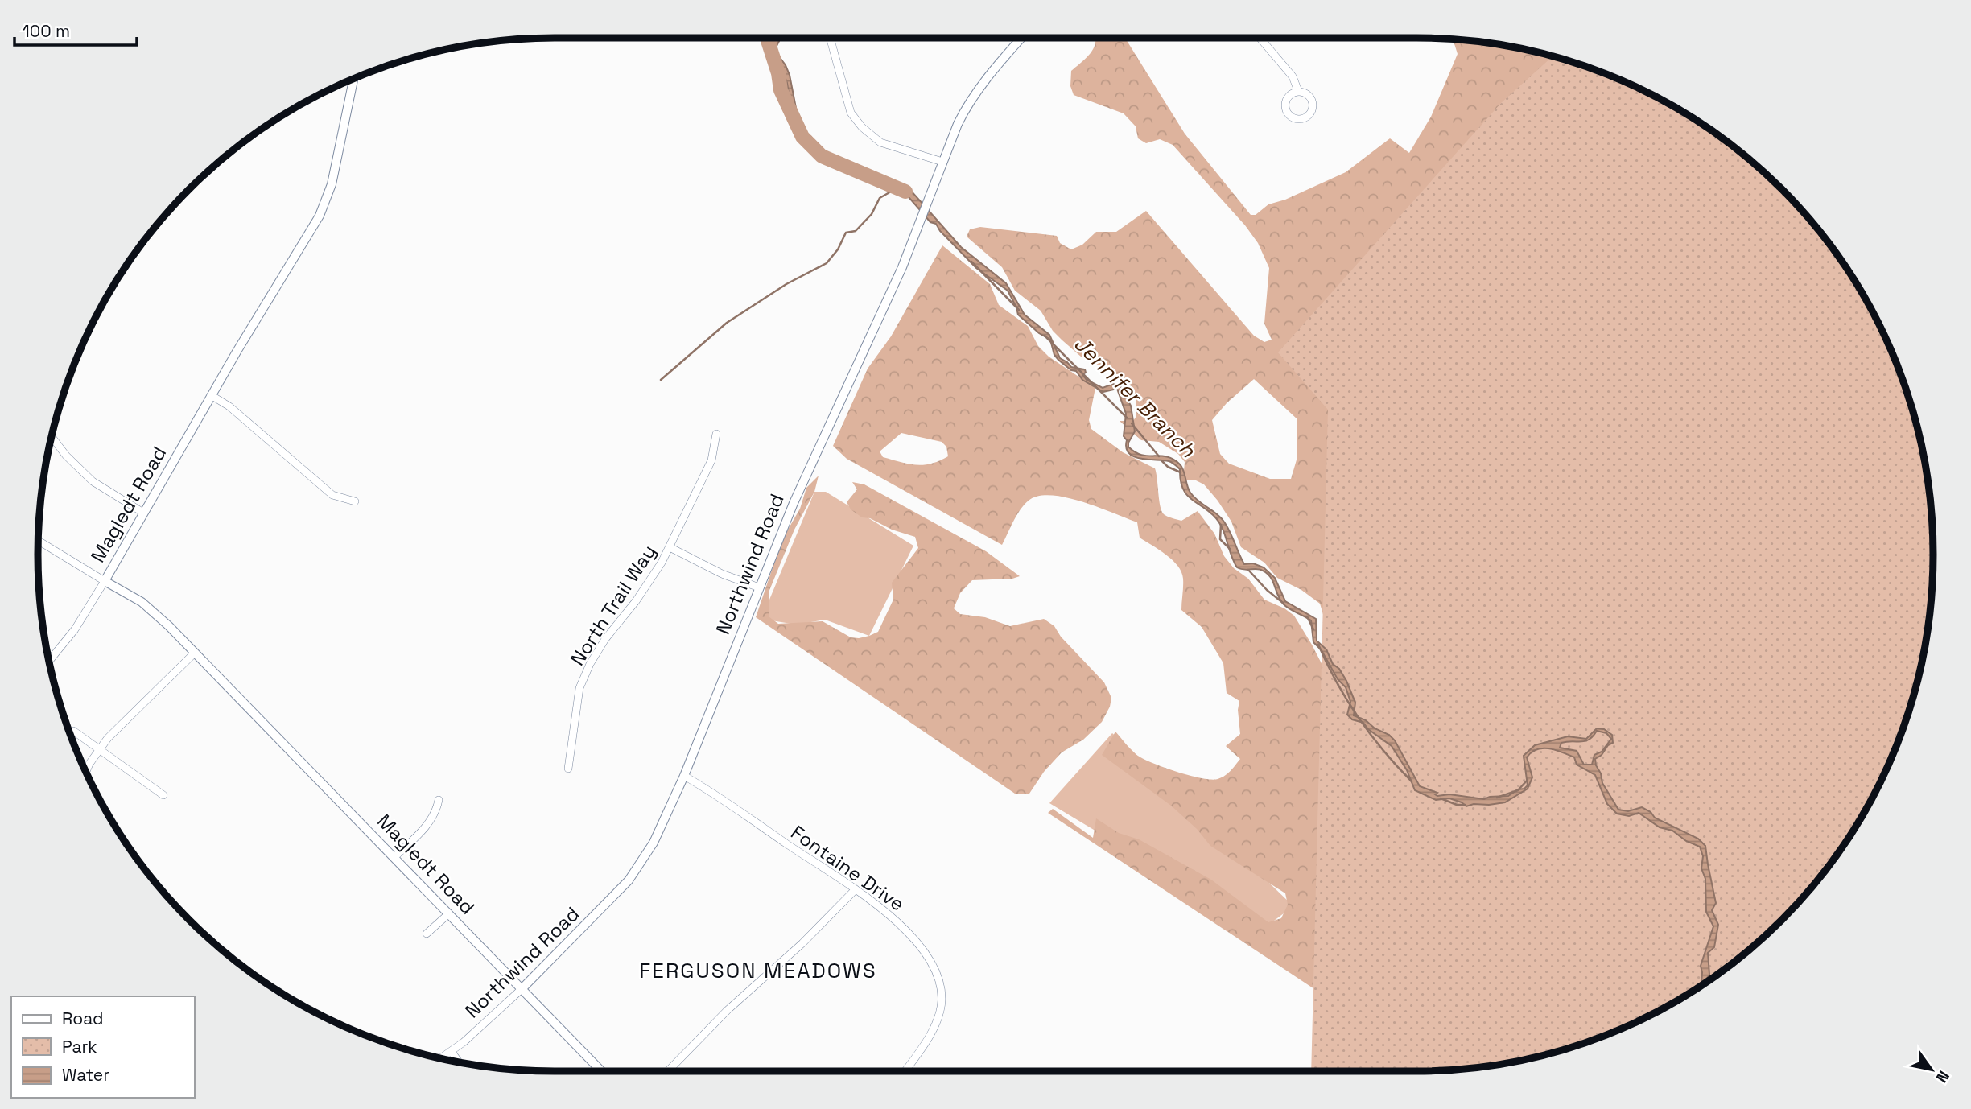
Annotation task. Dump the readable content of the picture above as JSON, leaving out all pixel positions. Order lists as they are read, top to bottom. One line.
{"streets":{"street":["Magledt Road","Northwind Road","North Trail Way","Fontaine Drive"]},"crossings":[["Magledt Road","Northwind Road"],["Northwind Road","Fontaine Drive"]],"districts":["FERGUSON MEADOWS"],"water":["Jennifer Branch"],"legend":["Road","Park","Water"],"scale_bar":"100 m","north":"bottom right"}
